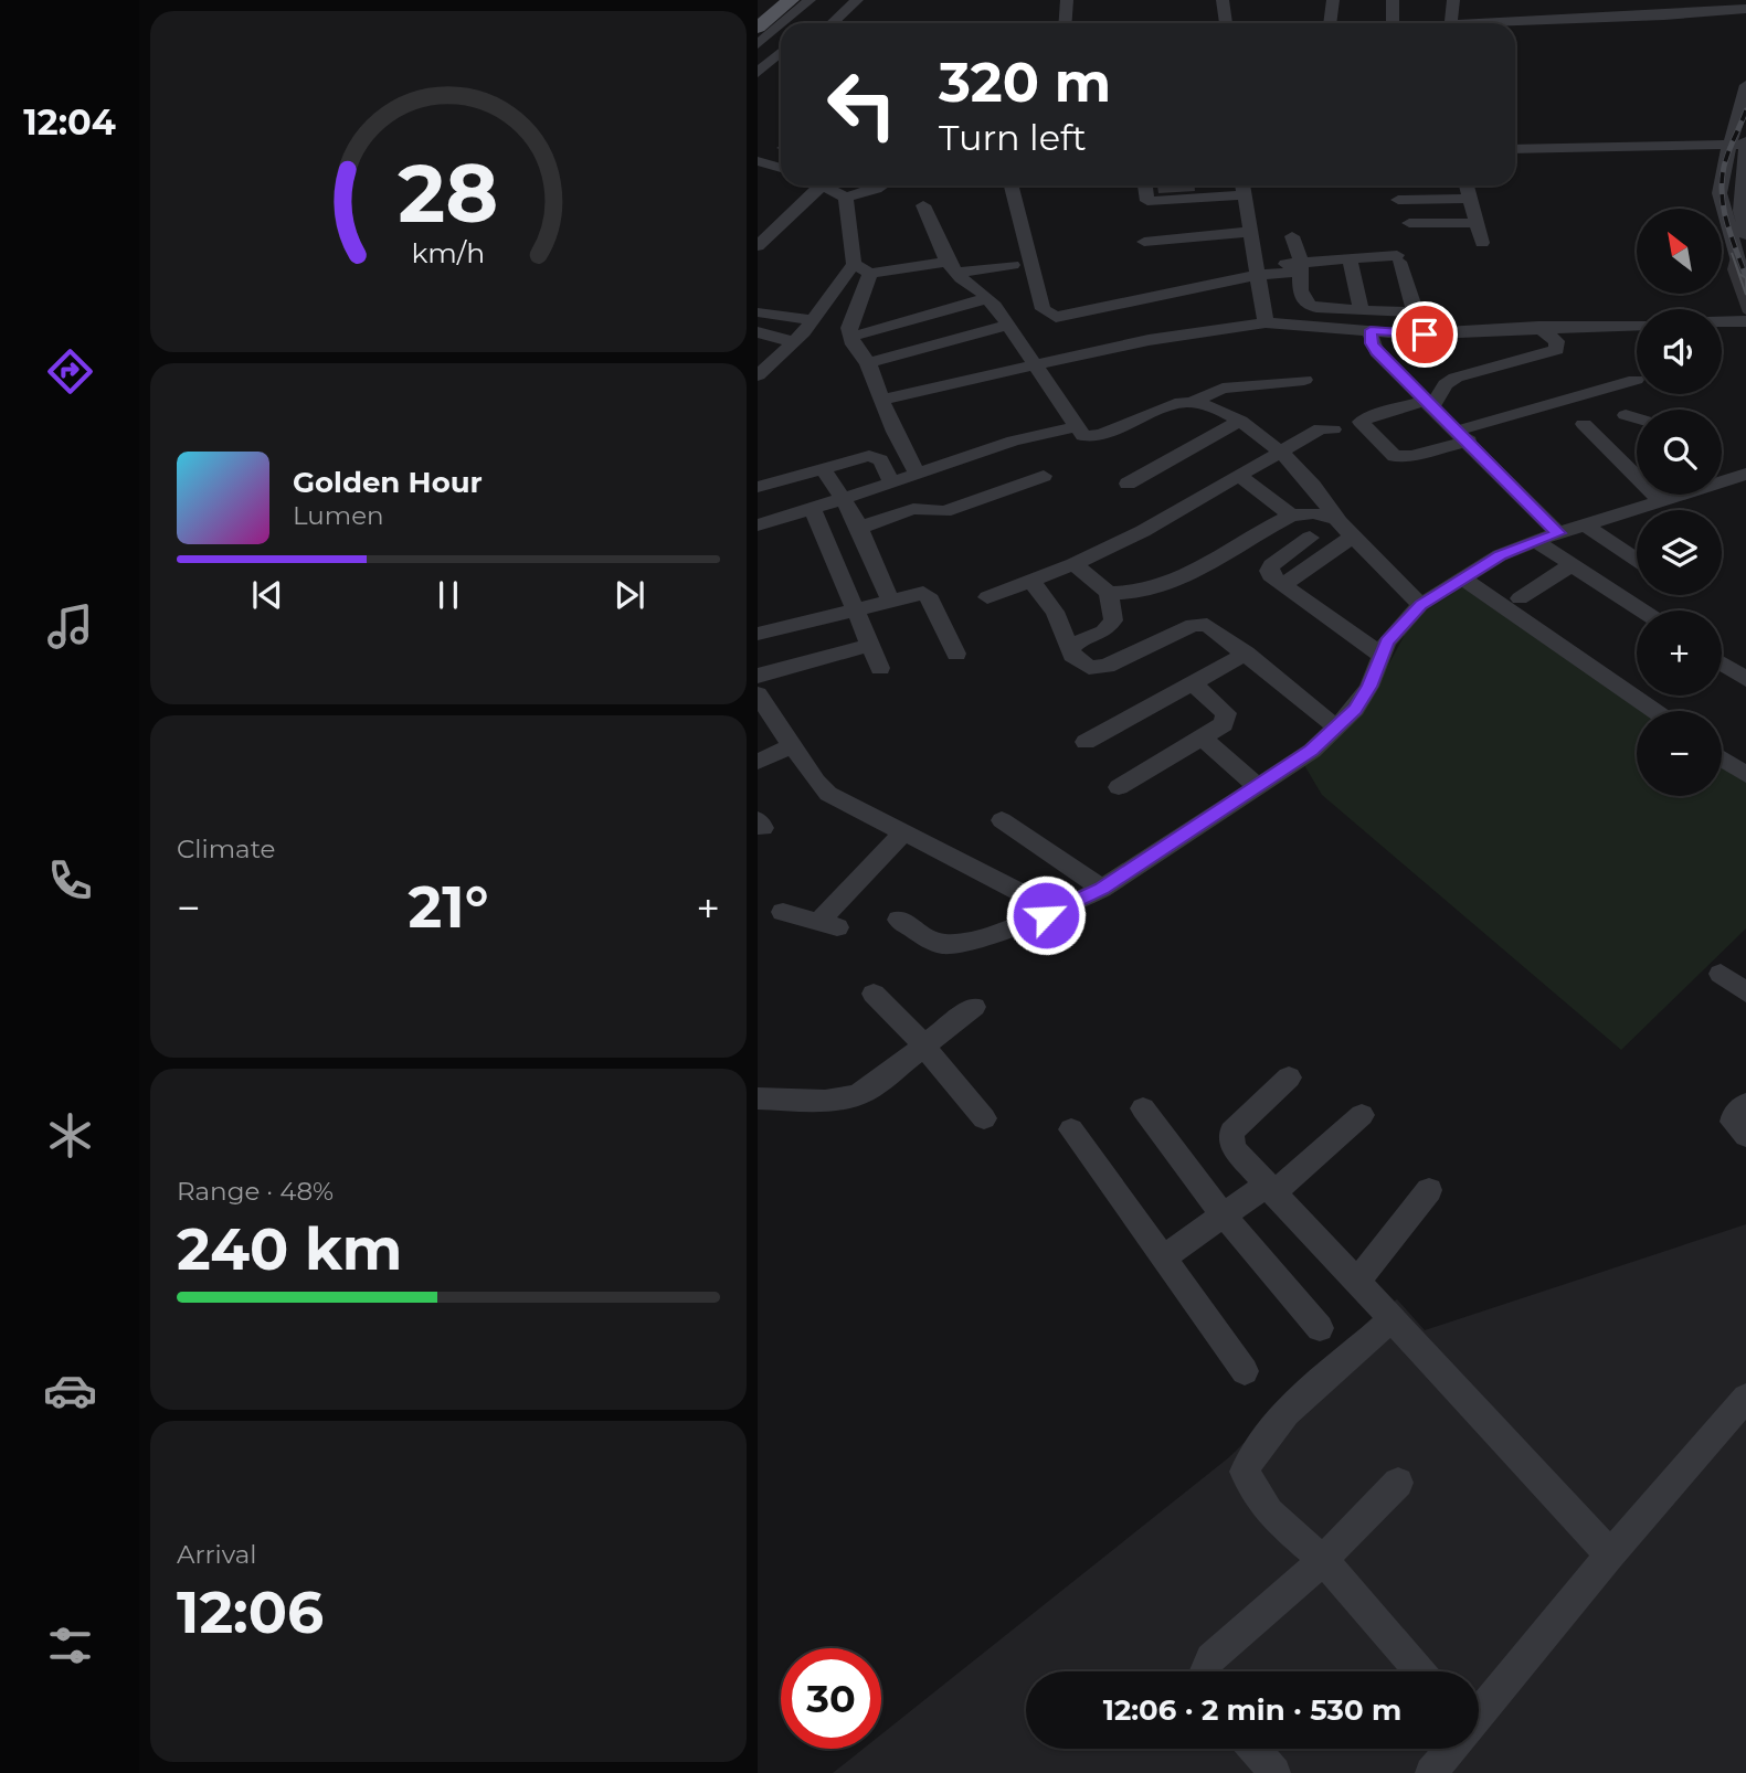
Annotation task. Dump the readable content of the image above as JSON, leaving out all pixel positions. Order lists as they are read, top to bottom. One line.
{"north":"top left","page":{"tabs":"12:04","turn":["320 m","Turn left"],"map_buttons":["+","−"],"song":["Golden Hour","Lumen"],"tile":["Climate",["Range · 48%","240 km"],["Arrival","12:06"]],"heat":["−","21°","+"],"limit":"30","trip":"12:06 · 2 min · 530 m","gauge":["28","km/h"]}}
